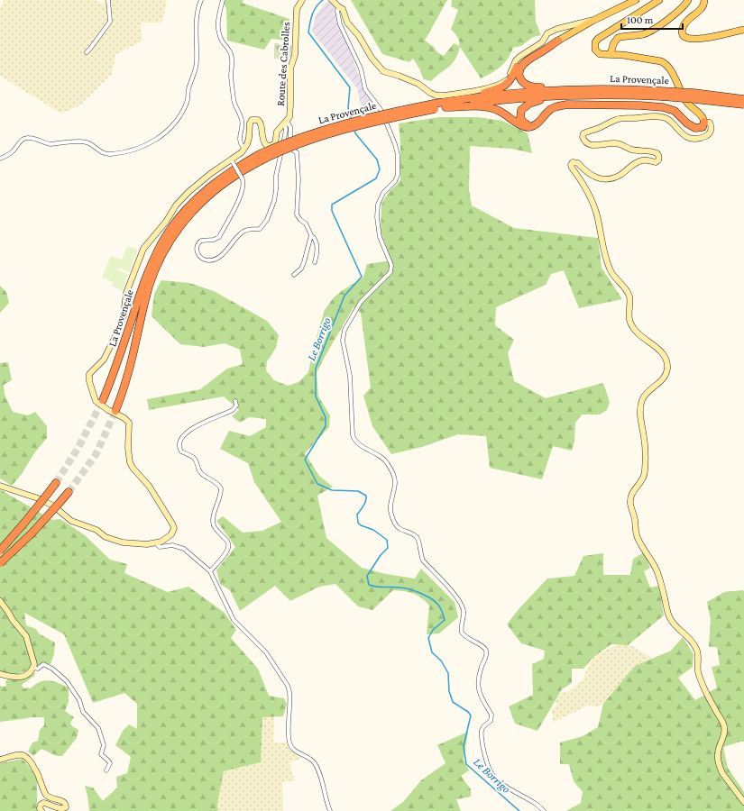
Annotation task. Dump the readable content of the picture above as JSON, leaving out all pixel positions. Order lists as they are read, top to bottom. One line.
{"streets":{"highway":["La Provençale"],"street":["Route des Cabrolles"]},"water":["Le Borrigo"],"scale_bar":"100 m"}
